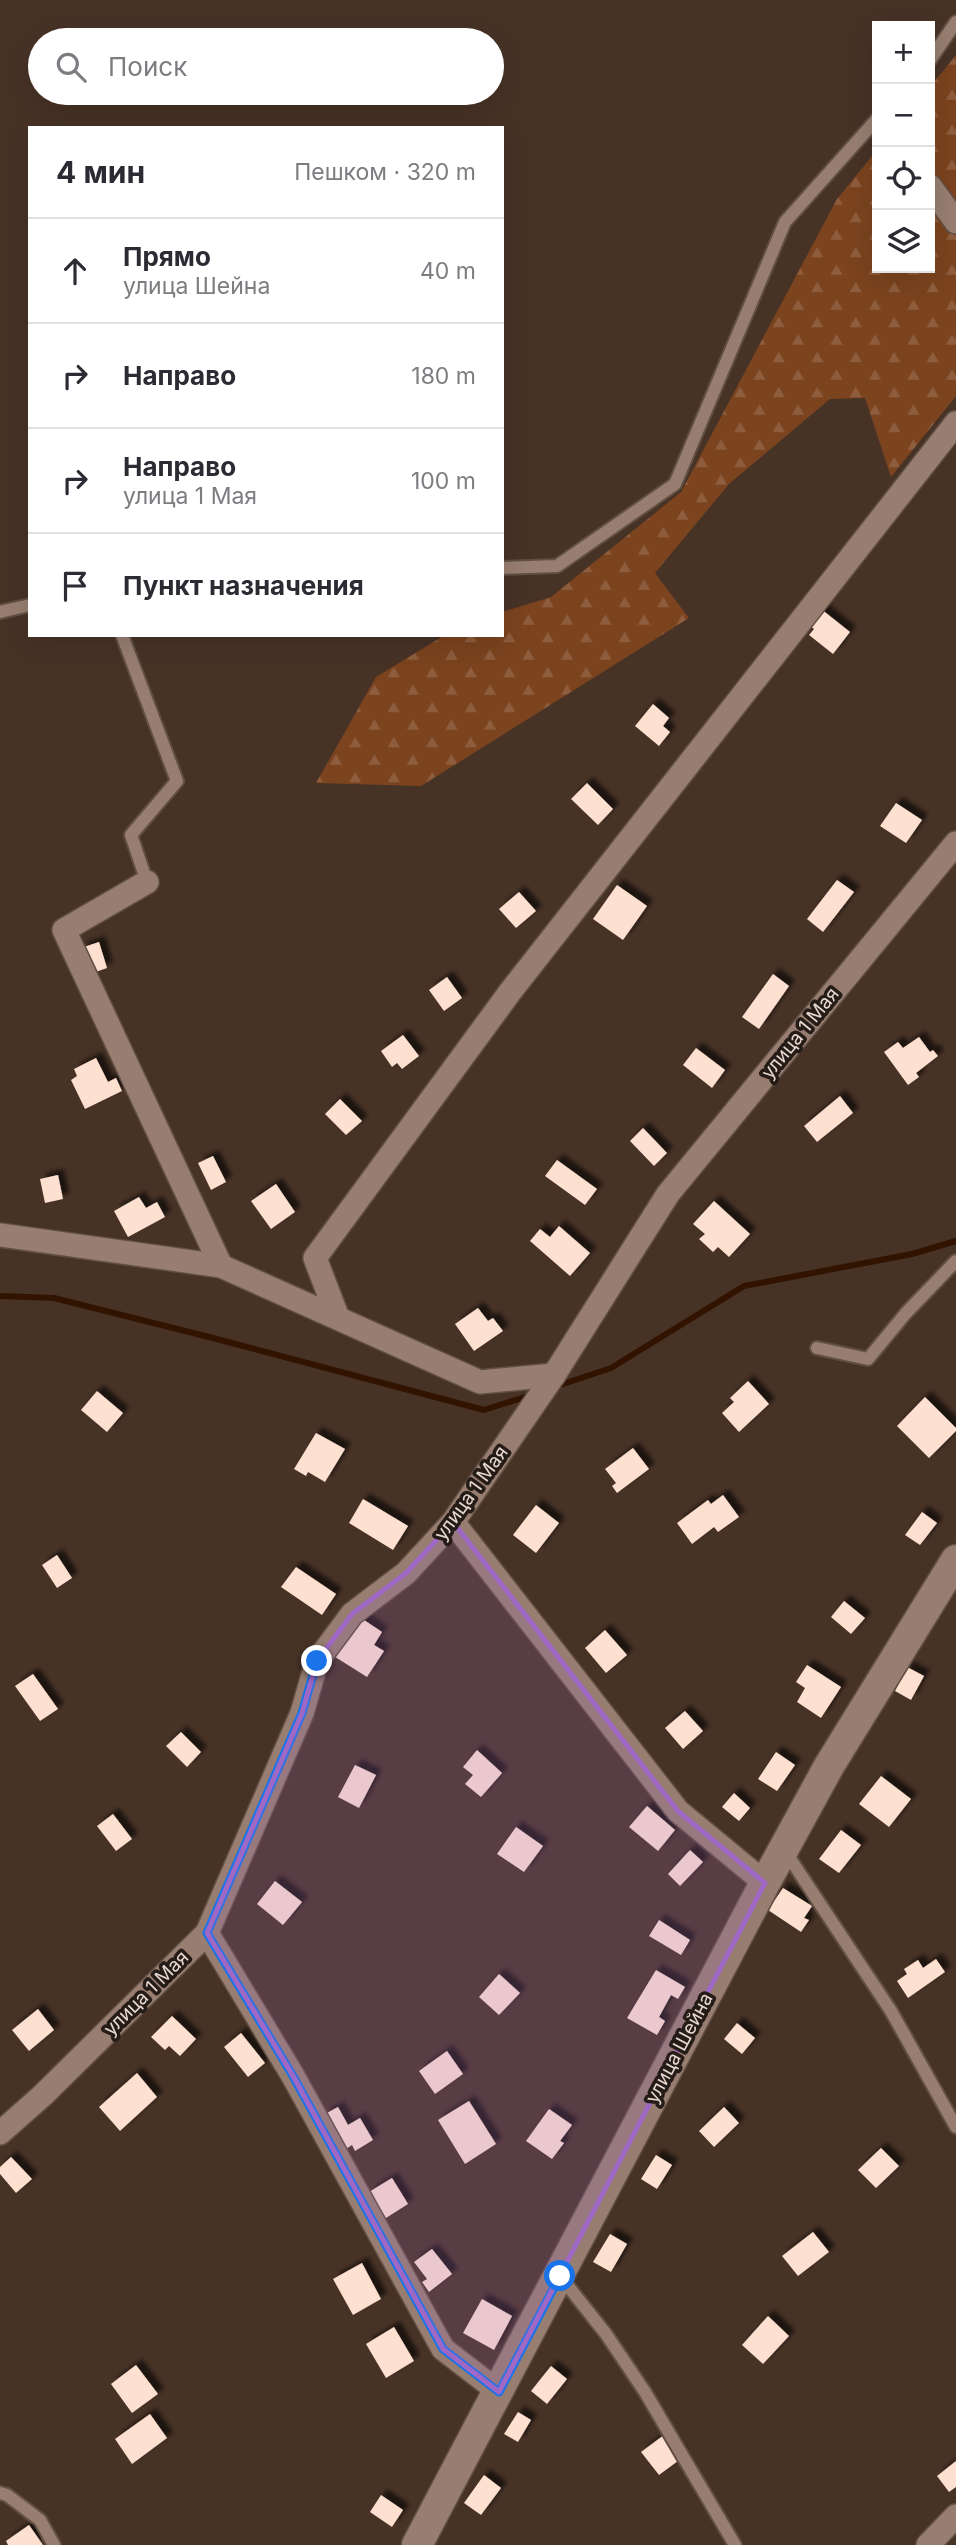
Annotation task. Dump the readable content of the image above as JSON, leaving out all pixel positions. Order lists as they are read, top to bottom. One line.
{"streets":{"street":["улица 1 Мая","улица Шейна"]},"page":{"map_buttons":["+","−"],"search":"Поиск","heading":["4 мин","Пешком · 320 m"],"list":[["Прямо","улица Шейна","40 m"],["Направо","180 m"],["Направо","улица 1 Мая","100 m"],"Пункт назначения"]}}
